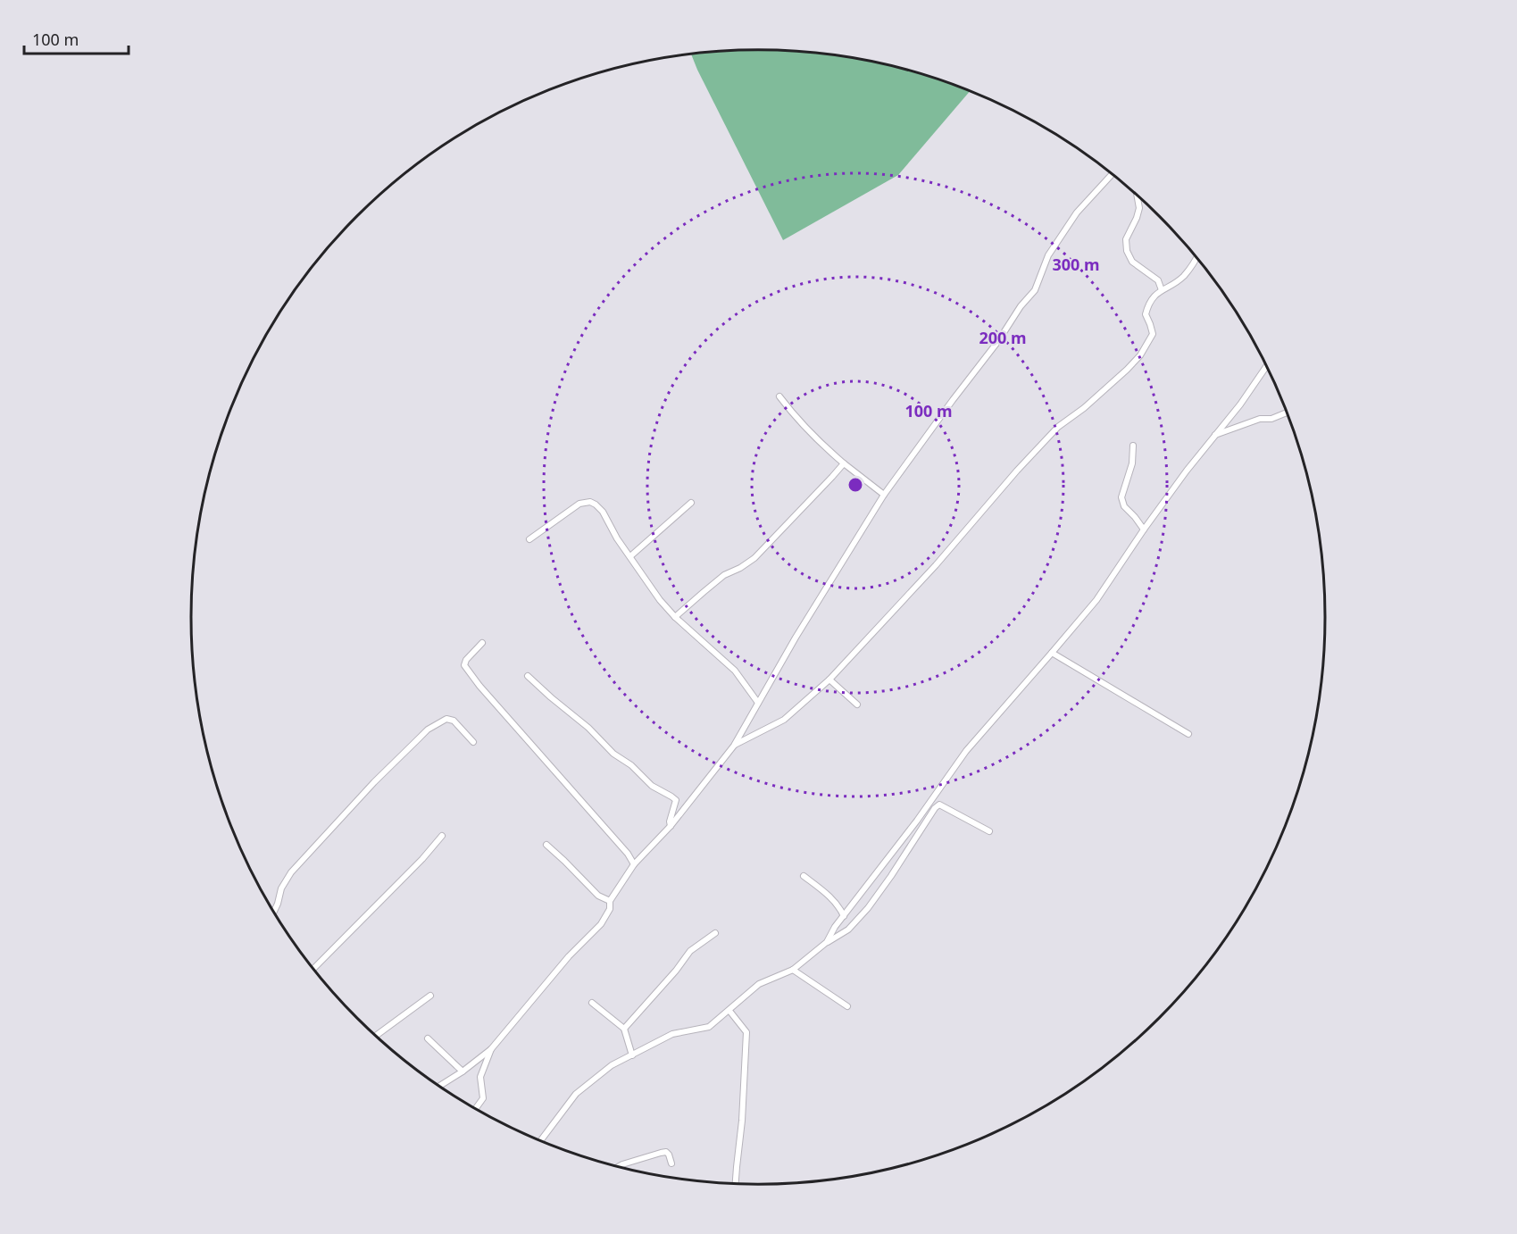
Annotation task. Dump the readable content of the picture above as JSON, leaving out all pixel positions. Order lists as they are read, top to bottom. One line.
{"scale_bar":"100 m","rings":["300 m","200 m","100 m"]}
